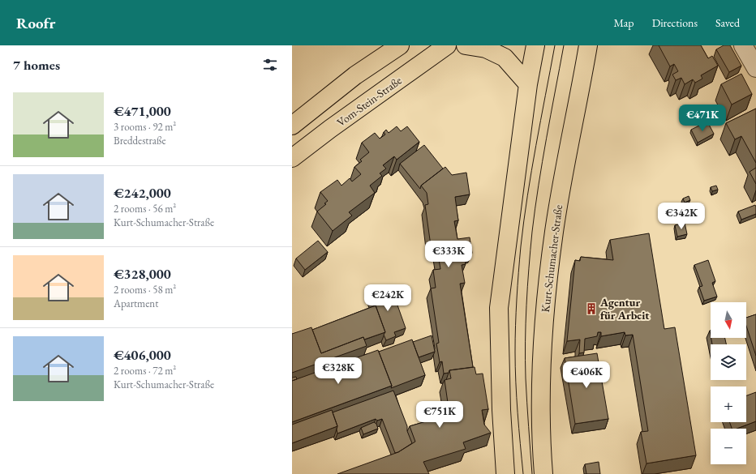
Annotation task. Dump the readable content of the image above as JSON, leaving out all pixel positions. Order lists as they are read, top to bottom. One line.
{"streets":{"main road":["Vom-Stein-Straße","Kurt-Schumacher-Straße"]},"places":{"building":["Agentur für Arbeit"]},"north":"bottom","page":{"header":"Roofr","nav":["Map","Directions","Saved"],"heading":"7 homes","list":[{"name":"€471,000","note":"3 rooms · 92 m² · Breddestraße"},{"name":"€242,000","note":"2 rooms · 56 m² · Kurt-Schumacher-Straße"},{"name":"€328,000","note":"2 rooms · 58 m² · Apartment"},{"name":"€406,000","note":"2 rooms · 72 m² · Kurt-Schumacher-Straße"}],"price":["€471K","€342K","€333K","€242K","€328K","€406K","€751K"],"map_buttons":["+","−"]}}
